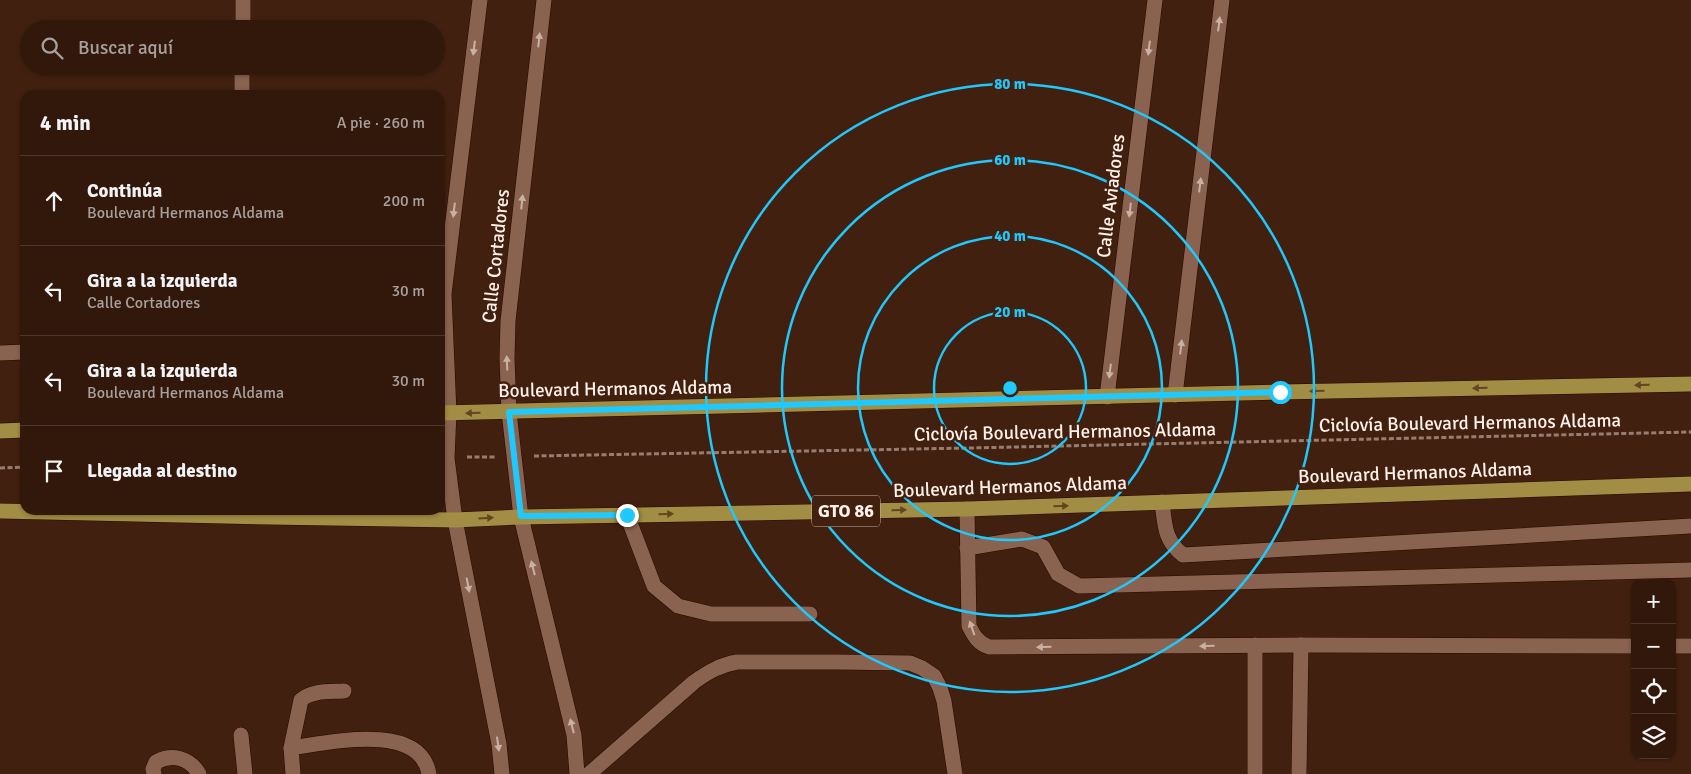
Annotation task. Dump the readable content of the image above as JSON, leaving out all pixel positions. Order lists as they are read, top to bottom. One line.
{"streets":{"main road":["Boulevard Hermanos Aldama","GTO 86"],"lane":["Calle Aviadores","Calle Cortadores"],"path":["Ciclovía Boulevard Hermanos Aldama"]},"crossings":[["Calle Aviadores","Boulevard Hermanos Aldama"],["Calle Cortadores","Boulevard Hermanos Aldama"],["Calle Cortadores","Ciclovía Boulevard Hermanos Aldama"]],"page":{"search":"Buscar aquí","heading":["4 min","A pie · 260 m"],"list":[["Continúa","Boulevard Hermanos Aldama","200 m"],["Gira a la izquierda","Calle Cortadores","30 m"],["Gira a la izquierda","Boulevard Hermanos Aldama","30 m"],"Llegada al destino"],"map_buttons":["+","−"]},"rings":["80 m","60 m","40 m","20 m"]}
